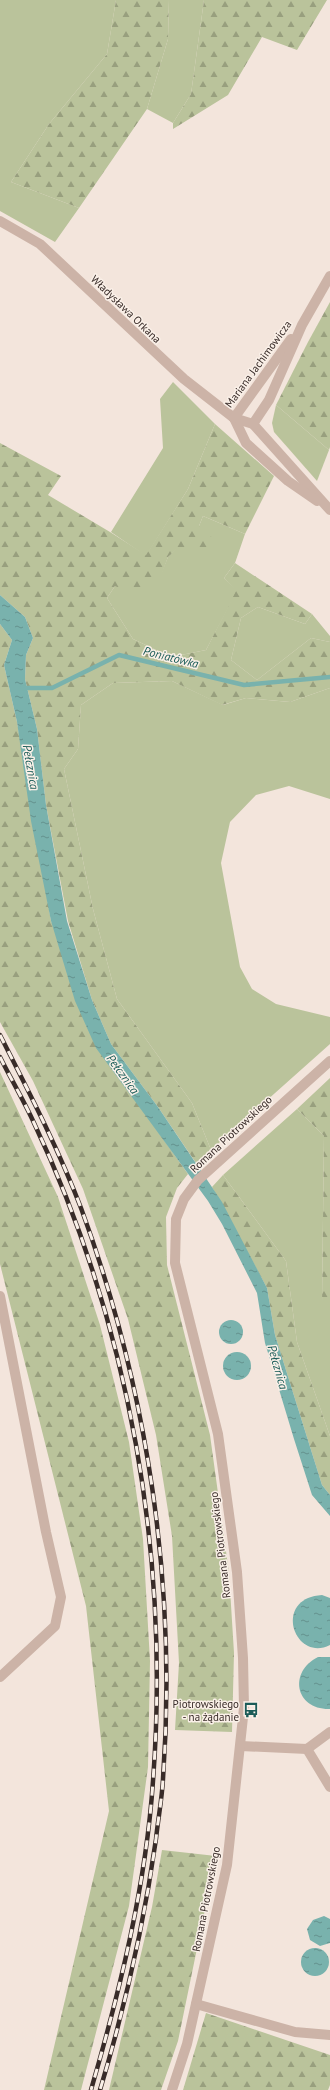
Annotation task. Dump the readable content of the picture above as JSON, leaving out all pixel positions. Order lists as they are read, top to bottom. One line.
{"streets":{"street":["Władysława Orkana","Mariana Jachimowicza","Romana Piotrowskiego"]},"crossings":[["Władysława Orkana","Mariana Jachimowicza"]],"water":["Poniatówka","Pełcznica"],"places":{"bus stop":["Piotrowskiego - na żądanie"]}}
